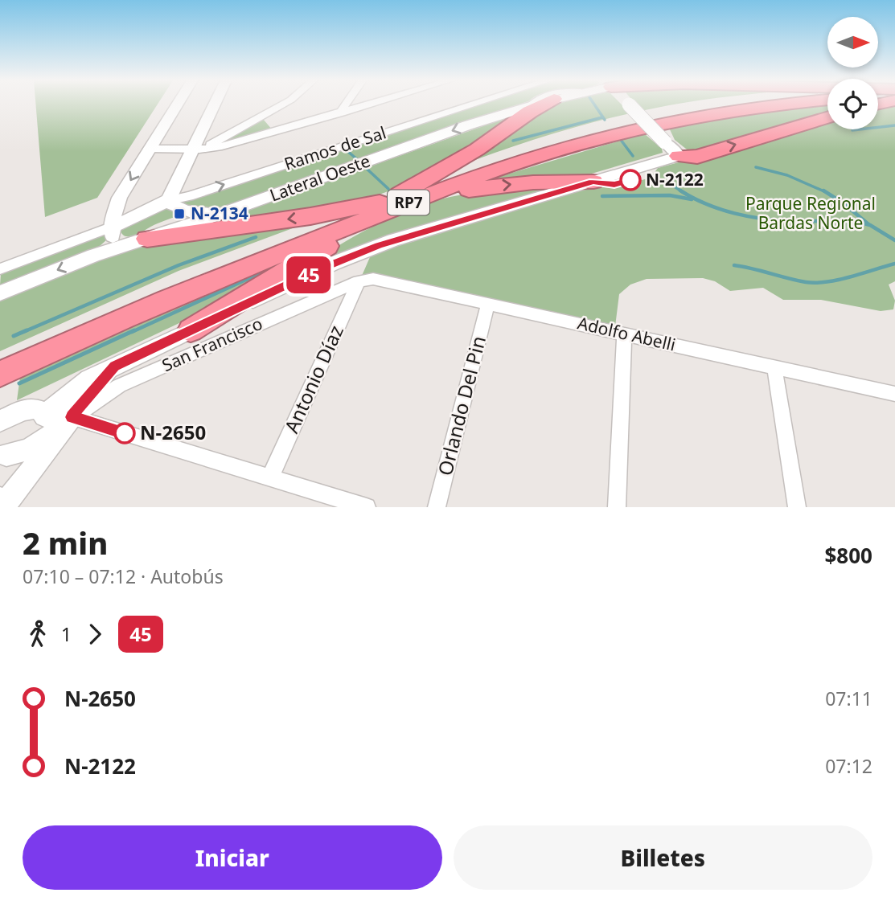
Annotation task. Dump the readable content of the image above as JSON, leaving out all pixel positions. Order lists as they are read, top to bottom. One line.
{"streets":{"highway":["RP7"],"main road":["Lateral Oeste"],"street":["Ramos de Sal","Adolfo Abelli","San Francisco","Antonio Díaz","Orlando Del Pin"]},"crossings":[["Adolfo Abelli","San Francisco"],["Adolfo Abelli","Antonio Díaz"],["Adolfo Abelli","Orlando Del Pin"],["San Francisco","Antonio Díaz"]],"parks":["Parque Regional Bardas Norte"],"places":{"other":["N-2122","N-2650"],"transit":["N-2134"]},"lines":["bus line 45"],"north":"right","page":{"on_map":"45","heading":["2 min","07:10 – 07:12 · Autobús","$800"],"legs":["1","45"],"list":[{"name":"N-2650","value":"07:11"},{"name":"N-2122","value":"07:12"}],"buttons":["Iniciar","Billetes"]}}
